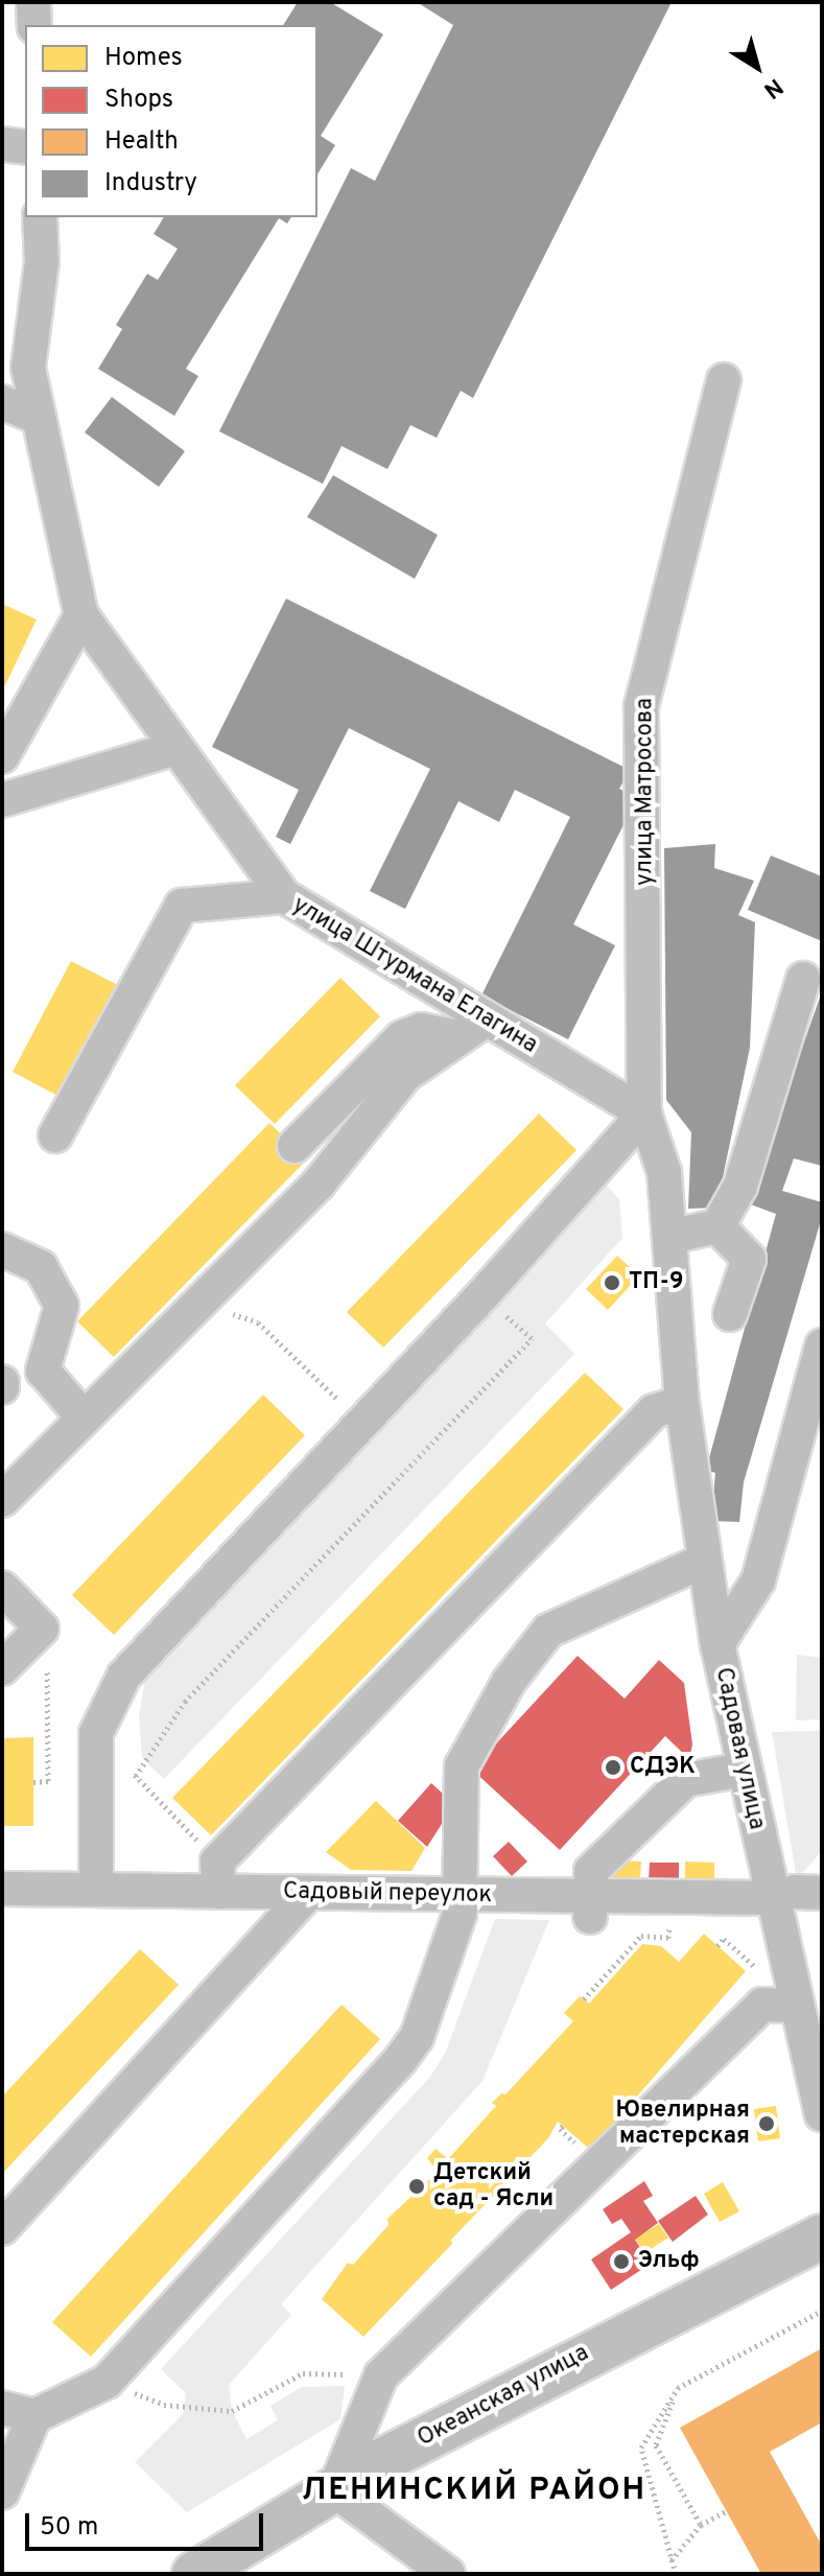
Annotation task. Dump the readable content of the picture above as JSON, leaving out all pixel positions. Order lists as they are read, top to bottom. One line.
{"streets":{"main road":["Океанская улица"],"street":["улица Матросова","улица Штурмана Елагина","Садовая улица","Садовый переулок"]},"crossings":[["улица Матросова","улица Штурмана Елагина"],["Садовая улица","Садовый переулок"]],"districts":["ЛЕНИНСКИЙ РАЙОН"],"places":["ТП-9","СДЭК","Ювелирная мастерская","Детский сад - Ясли","Эльф"],"legend":["Homes","Shops","Health","Industry"],"scale_bar":"50 m","north":"bottom right"}
